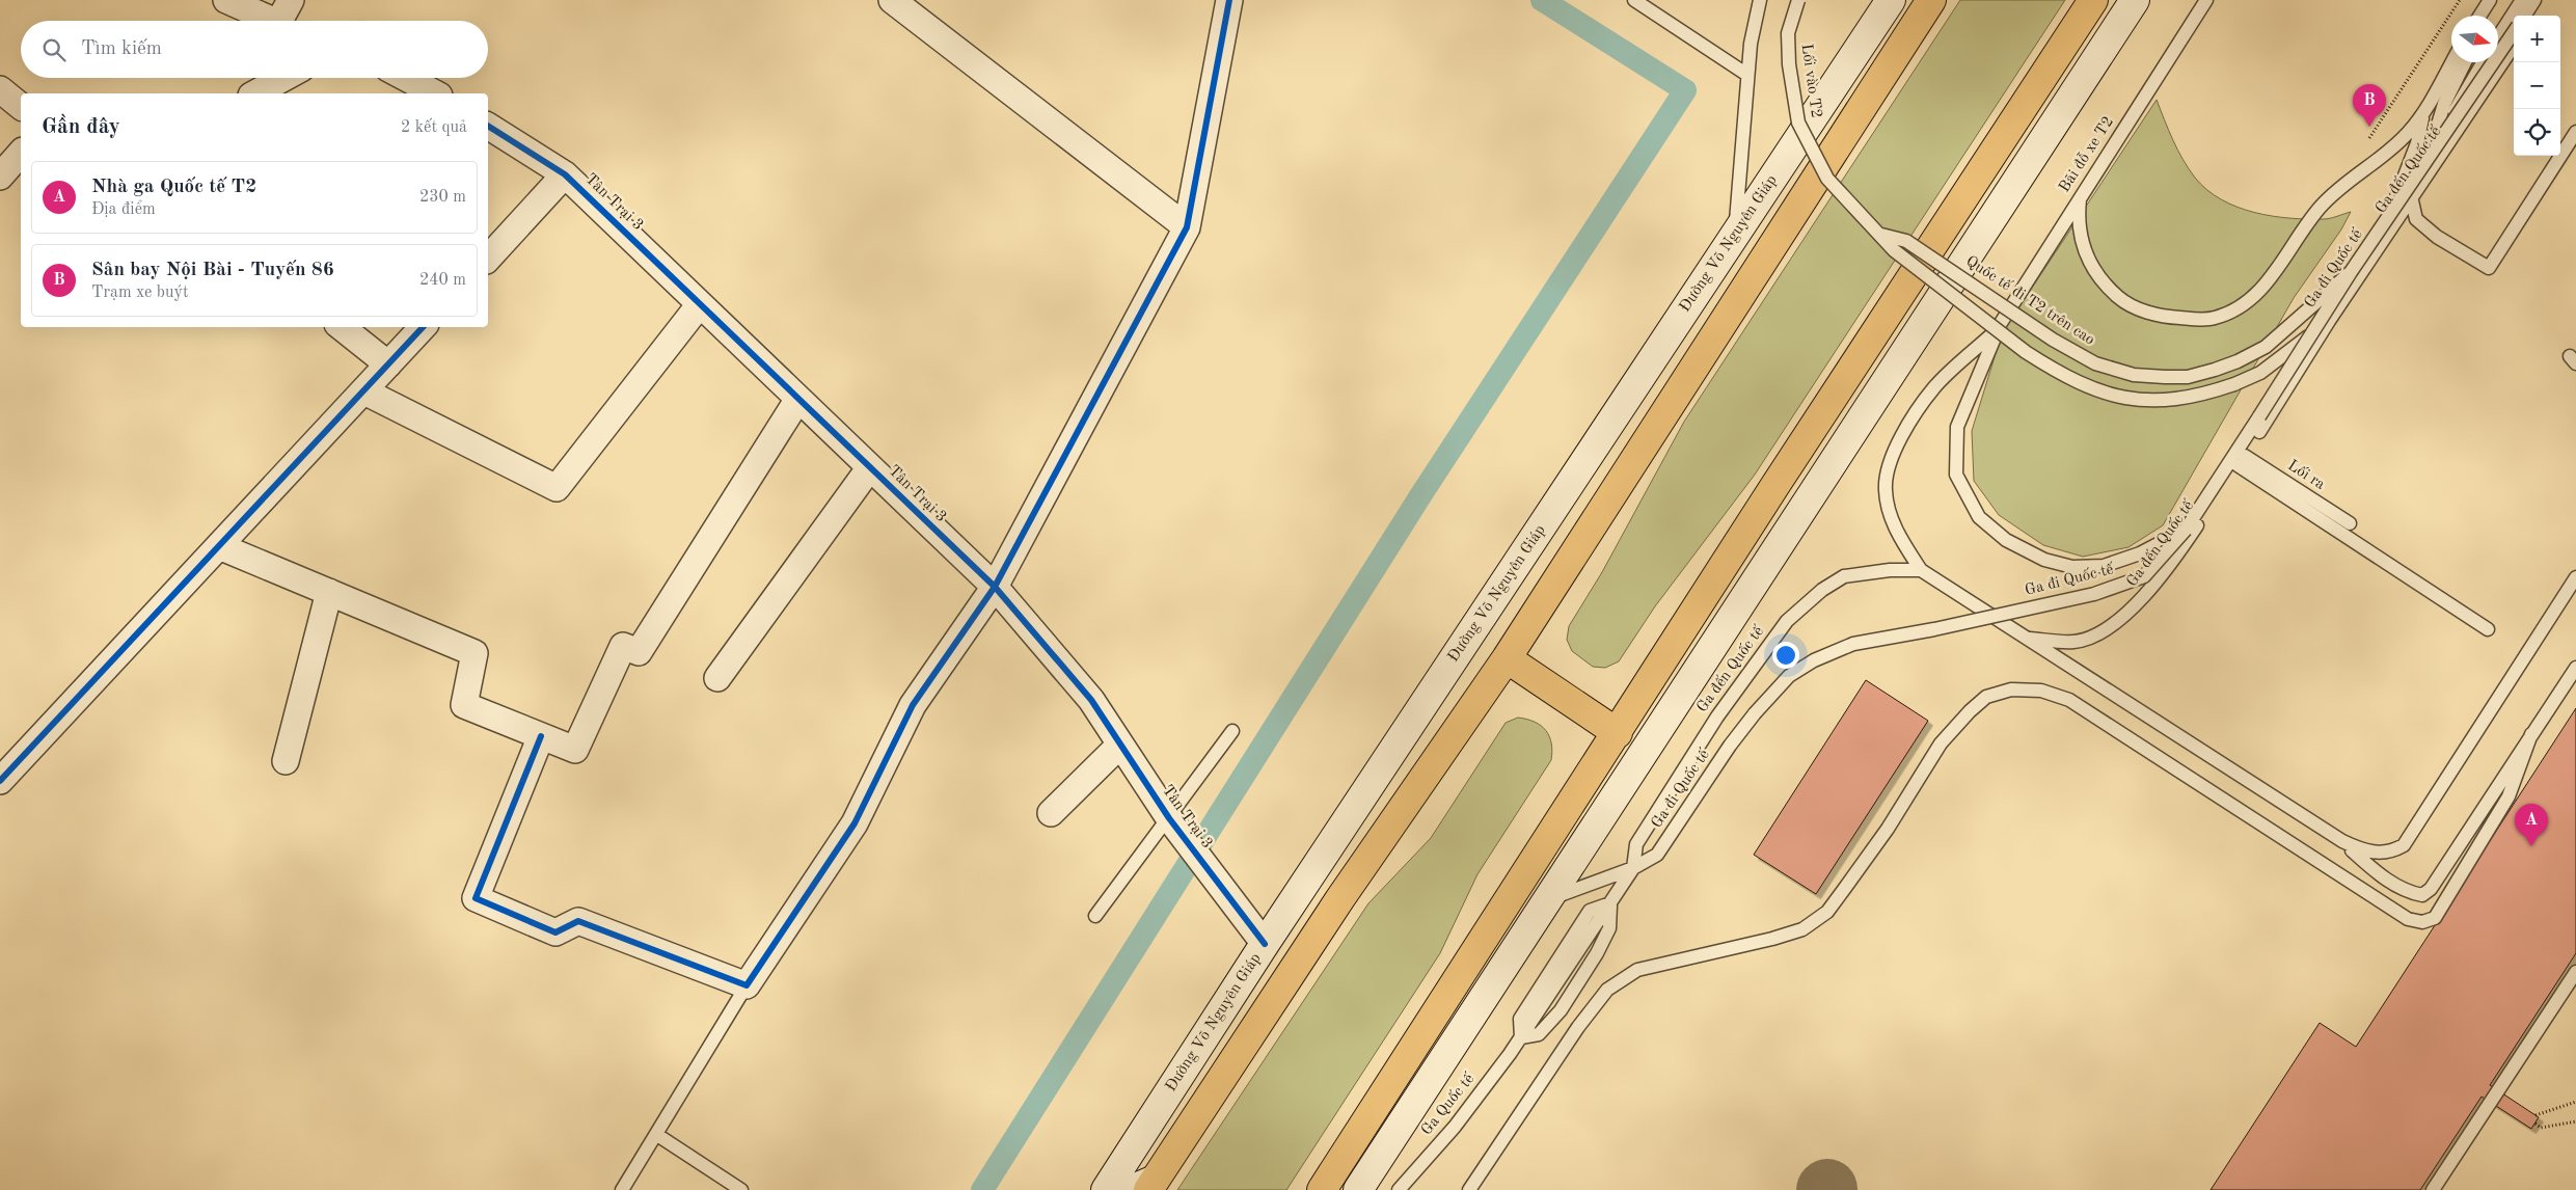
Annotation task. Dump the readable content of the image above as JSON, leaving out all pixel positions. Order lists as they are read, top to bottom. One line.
{"streets":{"main road":["Đường Võ Nguyên Giáp"],"street":["Tân Trại 3"],"lane":["Lối vào T2","Bãi đỗ xe T2","Ga đến Quốc tế","Ga đi Quốc tế","Quốc tế đi T2 trên cao","Lối ra","Ga Quốc tế"]},"crossings":[["Lối vào T2","Ga đến Quốc tế"],["Lối vào T2","Quốc tế đi T2 trên cao"],["Bãi đỗ xe T2","Ga đến Quốc tế"],["Ga đến Quốc tế","Ga đi Quốc tế"],["Ga đến Quốc tế","Quốc tế đi T2 trên cao"],["Ga đến Quốc tế","Lối ra"],["Tân Trại 3","Đường Võ Nguyên Giáp"],["Ga đi Quốc tế","Quốc tế đi T2 trên cao"]],"north":"right","page":{"map_buttons":["+","−"],"search":"Tìm kiếm","pins":["B","A"],"heading":["Gần đây","2 kết quả"],"list":[{"mark":"A","name":"Nhà ga Quốc tế T2","note":"Địa điểm","value":"230 m"},{"mark":"B","name":"Sân bay Nội Bài - Tuyến 86","note":"Trạm xe buýt","value":"240 m"}]}}
